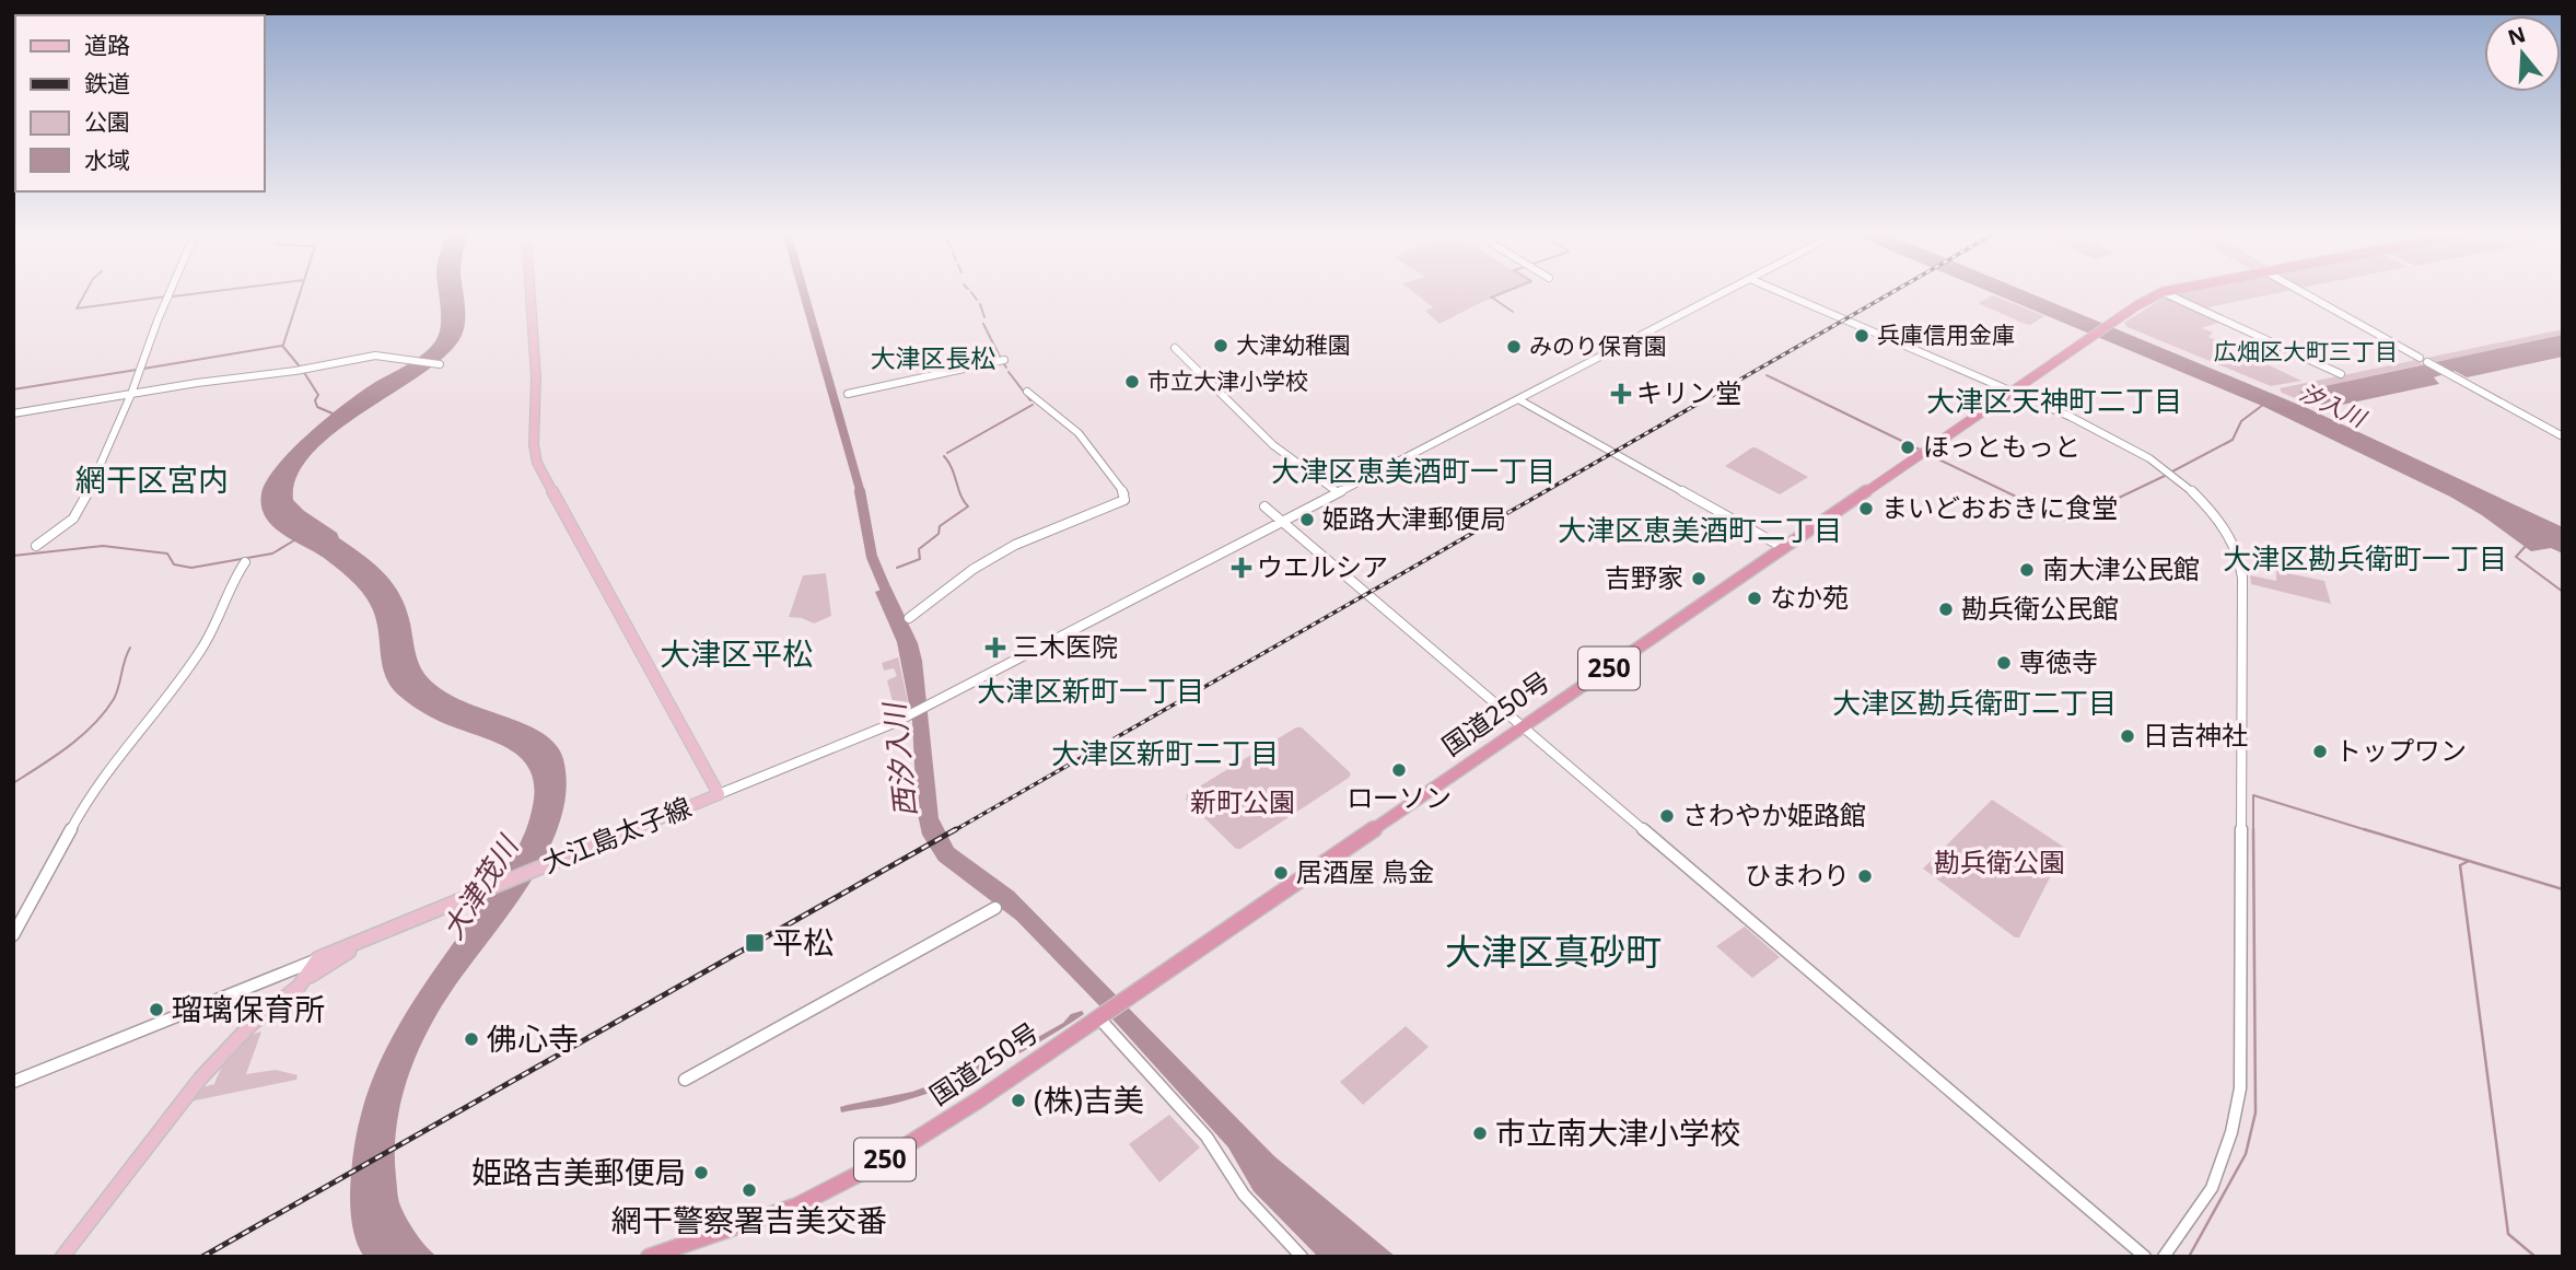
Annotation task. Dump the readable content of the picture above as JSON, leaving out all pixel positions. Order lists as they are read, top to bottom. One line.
{"streets":{"highway":["250","国道250号"],"main road":["大江島太子線"]},"districts":["広畑区大町三丁目","大津区長松","大津区天神町二丁目","大津区恵美酒町一丁目","網干区宮内","大津区恵美酒町二丁目","大津区勘兵衛町一丁目","大津区平松","大津区新町一丁目","大津区勘兵衛町二丁目","大津区新町二丁目","大津区真砂町"],"water":["汐入川","西汐入川","大津茂川"],"parks":["新町公園","勘兵衛公園"],"places":{"other":["兵庫信用金庫","大津幼稚園","みのり保育園","市立大津小学校","ほっともっと","まいどおおきに食堂","姫路大津郵便局","南大津公民館","吉野家","なか苑","勘兵衛公民館","専徳寺","日吉神社","トップワン","ローソン","さわやか姫路館","居酒屋 鳥金","ひまわり","瑠璃保育所","佛心寺","(株)吉美","市立南大津小学校","姫路吉美郵便局","網干警察署吉美交番"],"health":["キリン堂","ウエルシア","三木医院"],"transit":["平松"]},"legend":["道路","鉄道","公園","水域"],"north":"top"}
